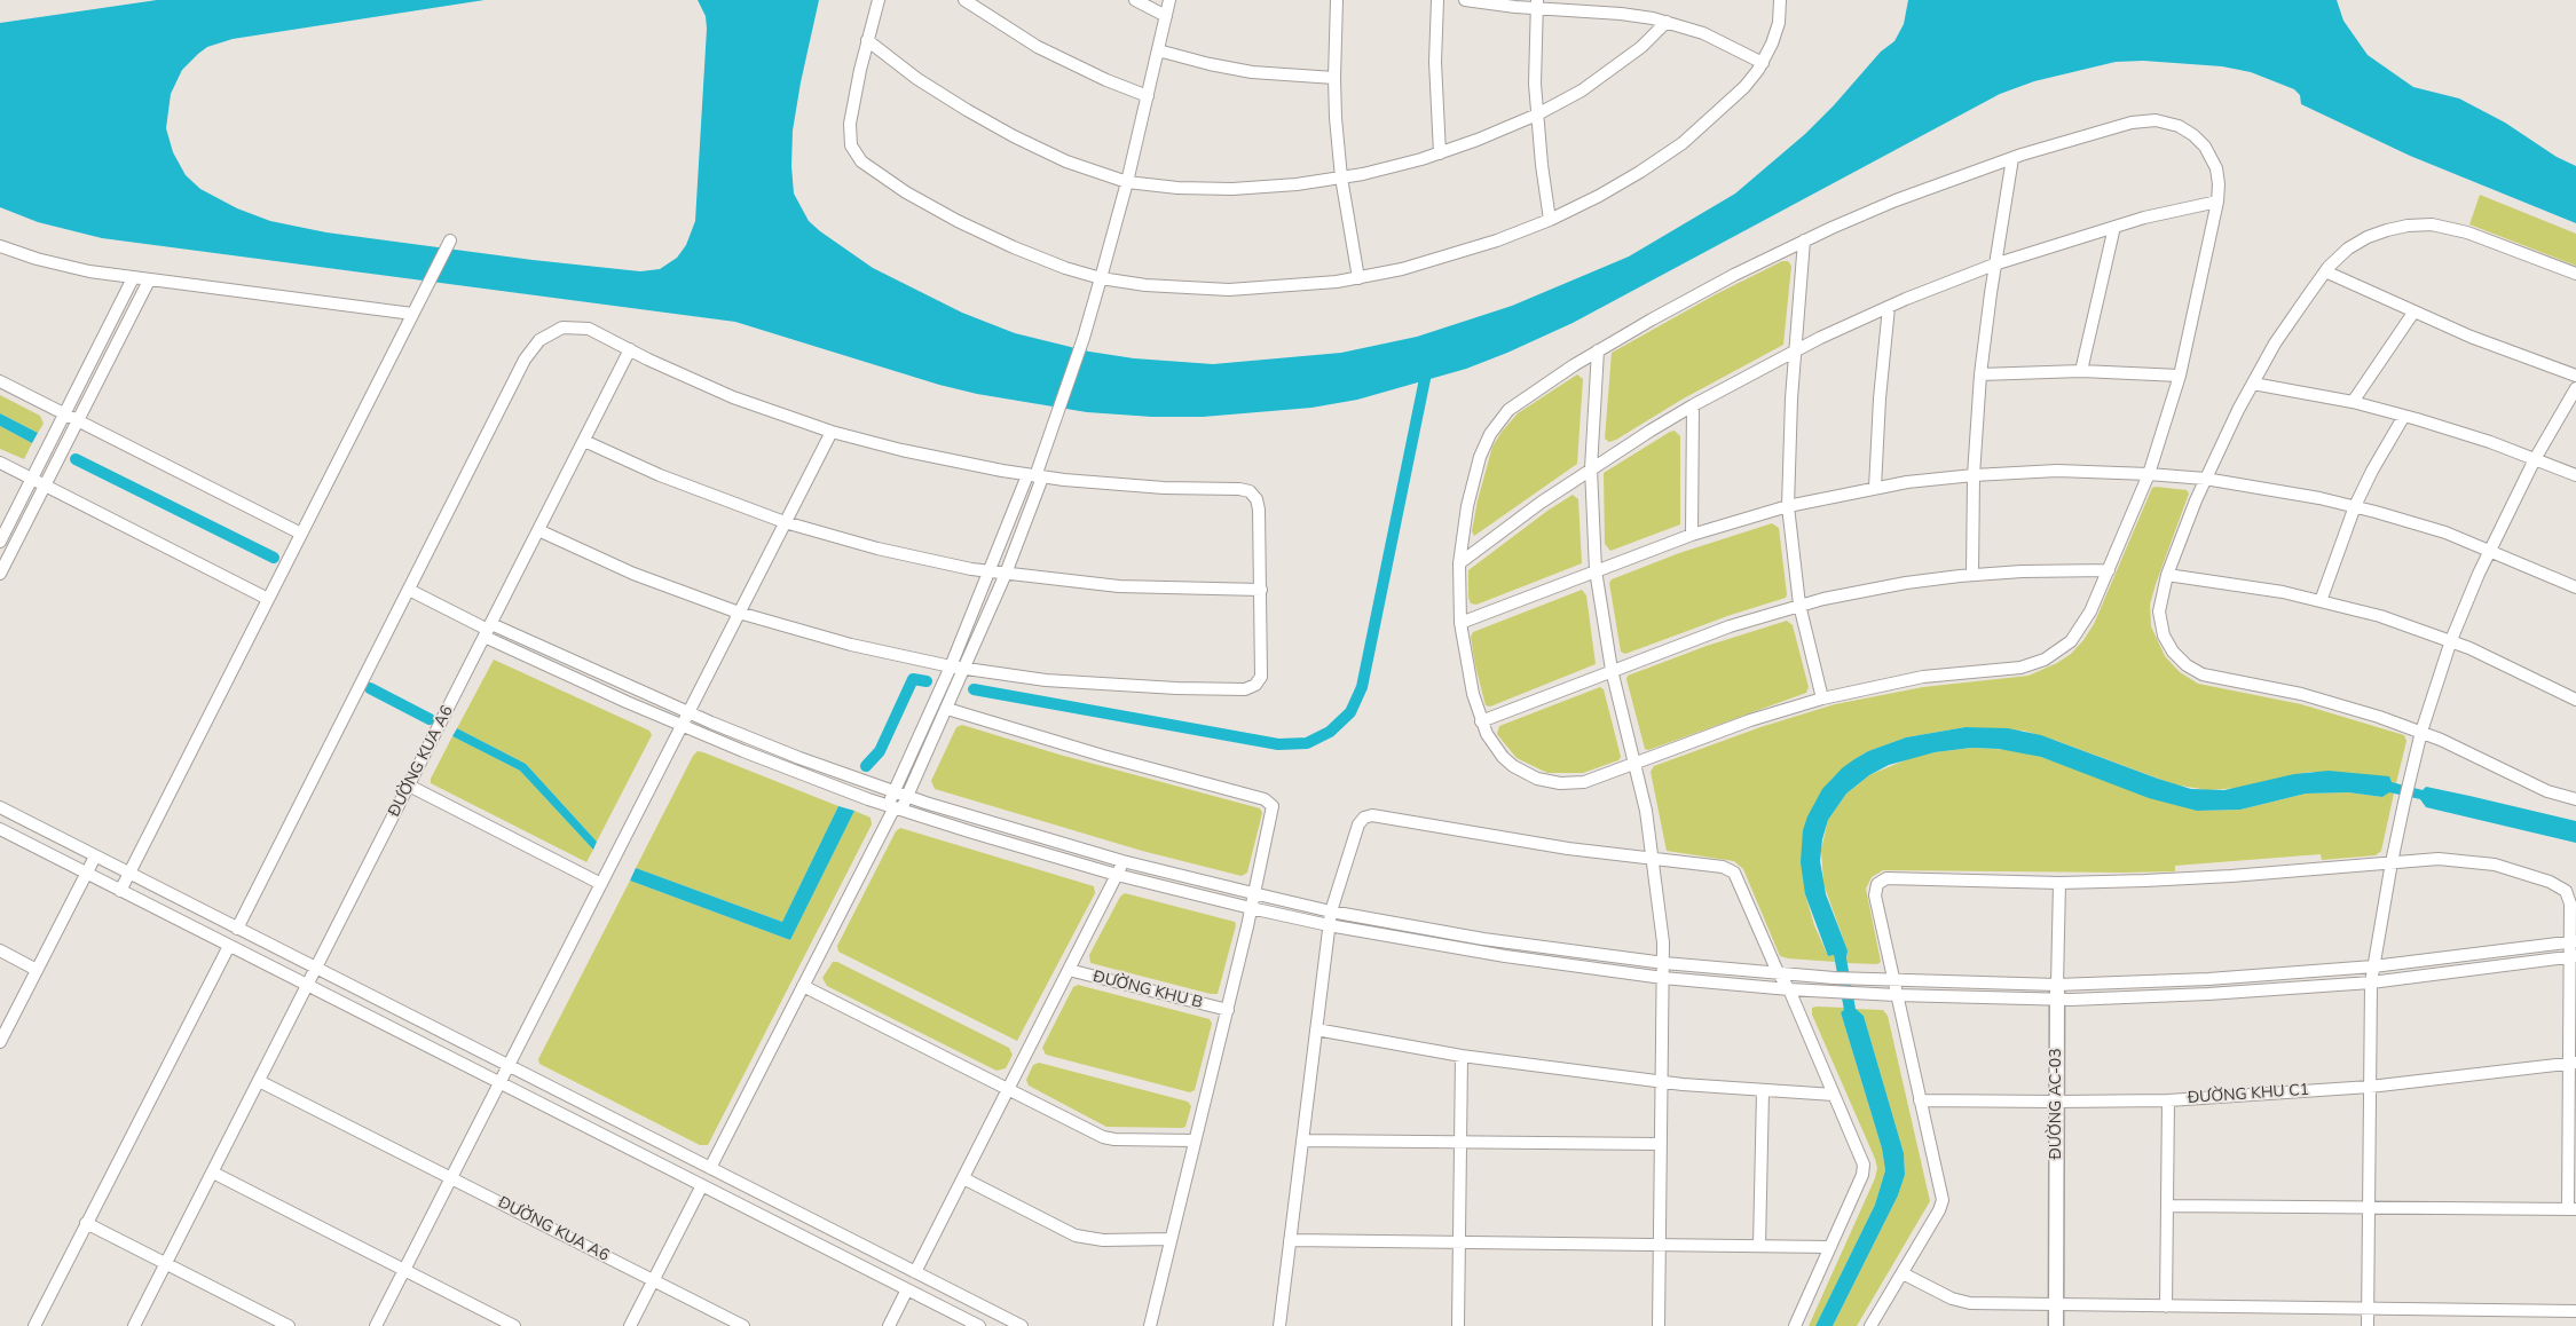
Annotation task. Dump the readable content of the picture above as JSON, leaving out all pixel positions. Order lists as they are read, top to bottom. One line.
{"streets":{"street":["ĐƯỜNG KUA A6","ĐƯỜNG KHU B","ĐƯỜNG KHU C1","ĐƯỜNG AC-03"]},"crossings":[["ĐƯỜNG KHU C1","ĐƯỜNG AC-03"]]}
